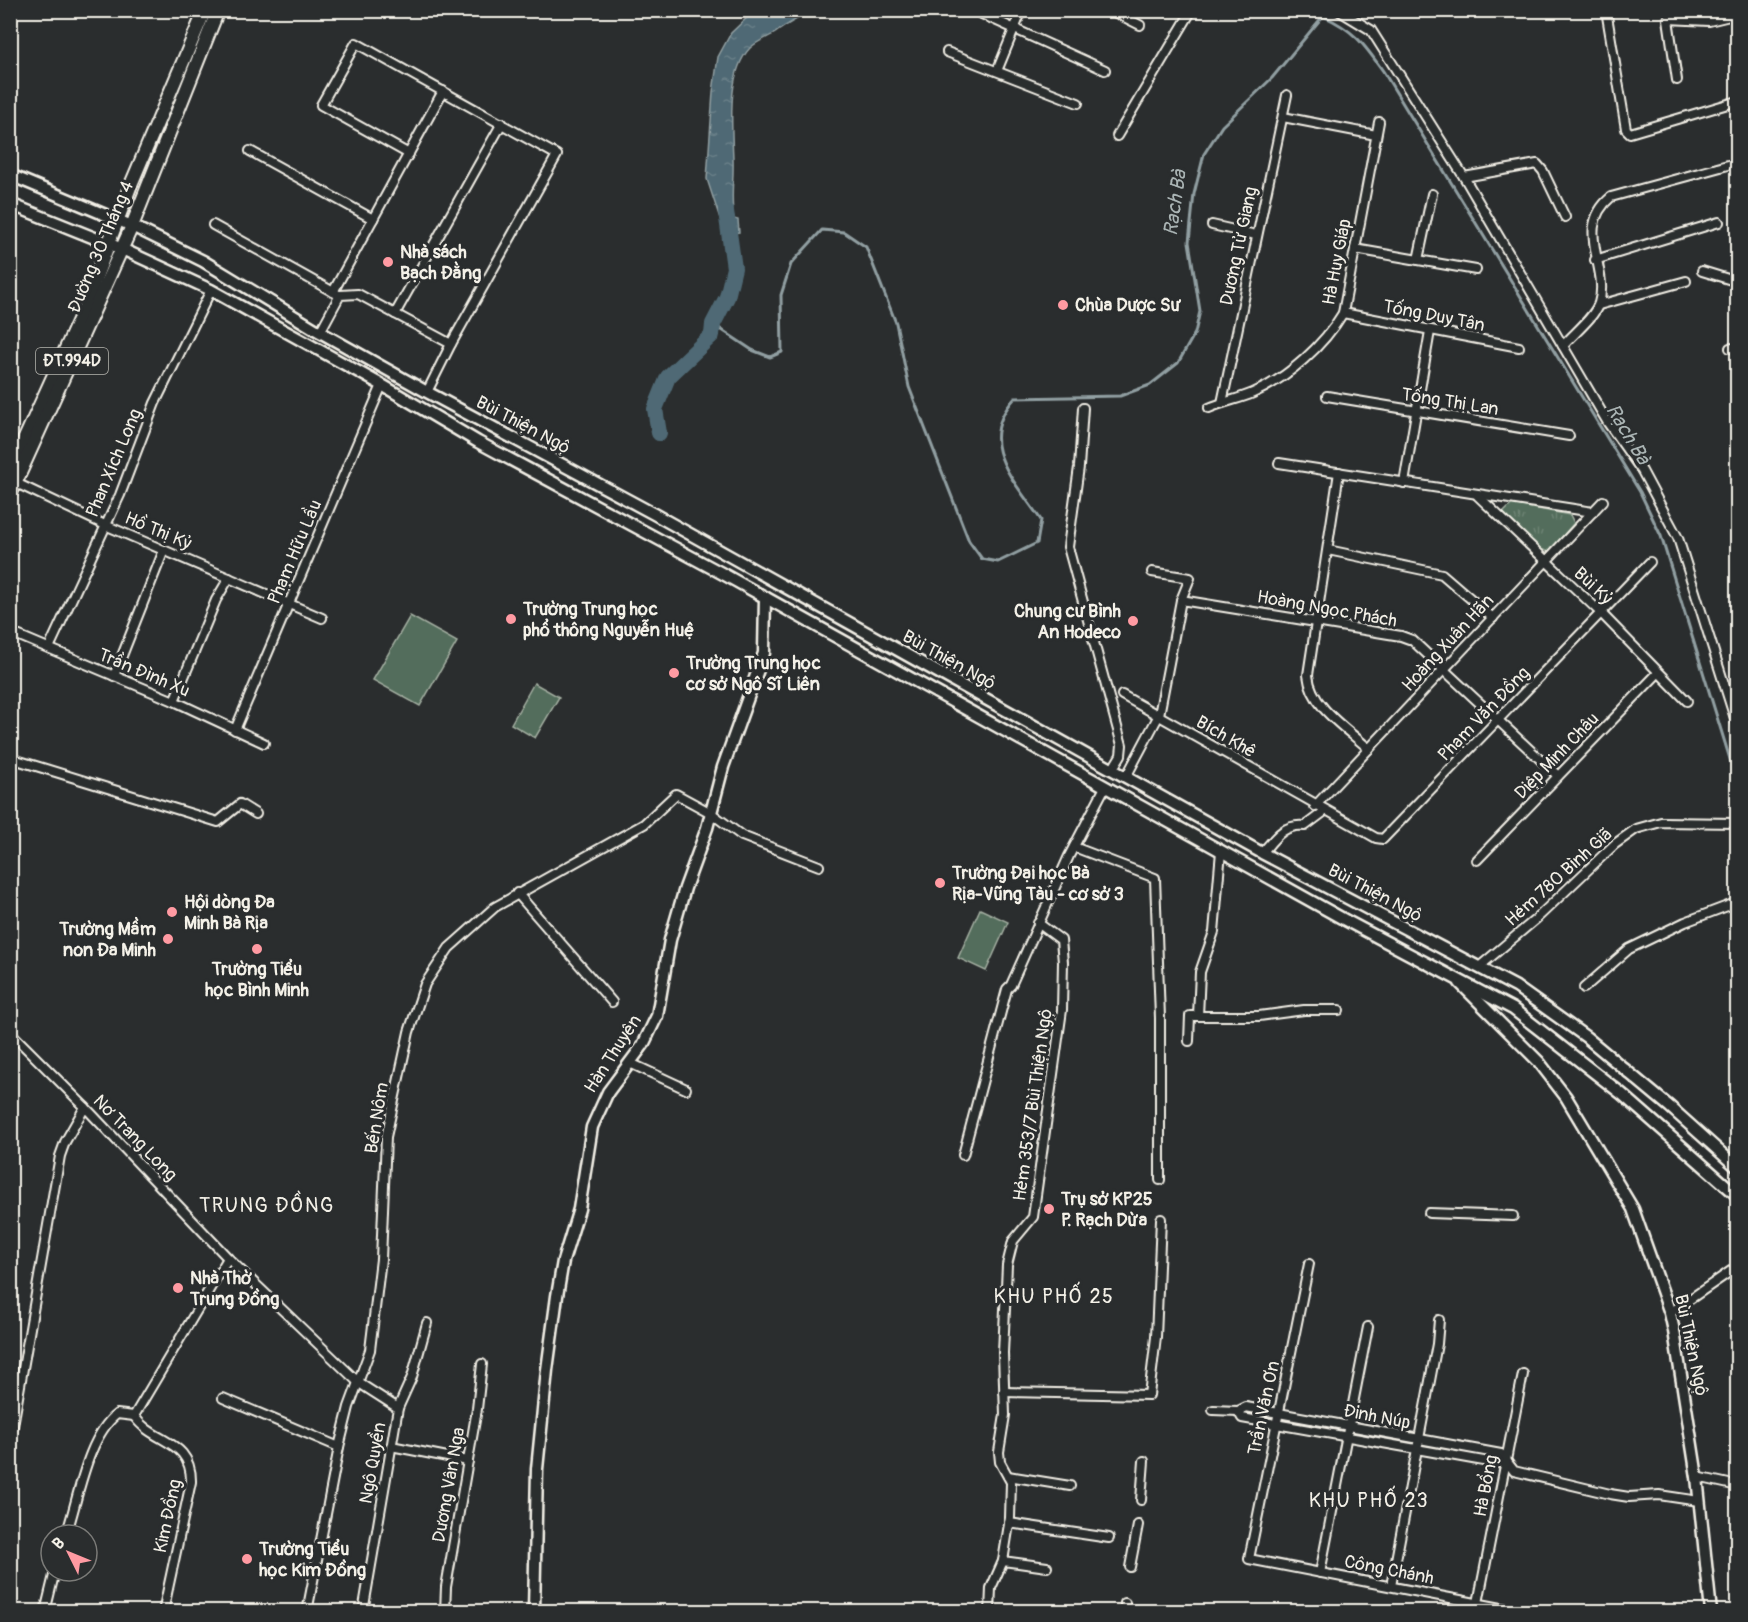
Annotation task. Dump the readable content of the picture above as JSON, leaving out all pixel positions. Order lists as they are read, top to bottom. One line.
{"streets":{"main road":["Đường 30 Tháng 4","ĐT.994D","Bùi Thiện Ngộ","Hàn Thuyên"],"street":["Dương Tử Giang","Hà Huy Giáp","Tống Duy Tân","Tống Thị Lan","Phan Xích Long","Hồ Thị Kỷ","Phạm Hữu Lầu","Bùi Kỷ","Hoàng Ngọc Phách","Hoàng Xuân Hãn","Trần Đình Xu","Phạm Văn Đồng","Bích Khê","Diệp Minh Châu","Hẻm 780 Bình Giã","Hẻm 353/7 Bùi Thiện Ngộ","Bến Nôm","Nơ Trang Long","Trần Văn Ơn","Đinh Núp","Ngô Quyền","Dương Vân Nga","Hà Bổng","Kim Đồng","Công Chánh"]},"crossings":[["Dương Tử Giang","Hà Huy Giáp"],["Đường 30 Tháng 4","Bùi Thiện Ngộ"],["Đường 30 Tháng 4","Hồ Thị Kỷ"],["Hà Huy Giáp","Tống Duy Tân"],["Bùi Thiện Ngộ","Phan Xích Long"],["Bùi Thiện Ngộ","Phạm Hữu Lầu"],["Bùi Thiện Ngộ","Hẻm 780 Bình Giã"],["Bùi Thiện Ngộ","Hàn Thuyên"],["Bùi Thiện Ngộ","Đinh Núp"],["Phan Xích Long","Hồ Thị Kỷ"],["Phan Xích Long","Trần Đình Xu"],["Hồ Thị Kỷ","Phạm Hữu Lầu"],["Phạm Hữu Lầu","Trần Đình Xu"],["Bùi Kỷ","Hoàng Xuân Hãn"],["Bùi Kỷ","Phạm Văn Đồng"],["Bùi Kỷ","Diệp Minh Châu"],["Hoàng Ngọc Phách","Hoàng Xuân Hãn"],["Hoàng Ngọc Phách","Phạm Văn Đồng"],["Hoàng Ngọc Phách","Diệp Minh Châu"],["Hoàng Xuân Hãn","Phạm Văn Đồng"],["Hoàng Xuân Hãn","Bích Khê"],["Phạm Văn Đồng","Bích Khê"],["Hàn Thuyên","Bến Nôm"],["Bến Nôm","Nơ Trang Long"],["Nơ Trang Long","Ngô Quyền"],["Trần Văn Ơn","Đinh Núp"],["Trần Văn Ơn","Công Chánh"],["Đinh Núp","Hà Bổng"],["Hà Bổng","Công Chánh"]],"districts":["TRUNG ĐỒNG","KHU PHỐ 25","KHU PHỐ 23"],"water":["Rạch Bà"],"places":["Nhà sách Bạch Đằng","Chùa Dược Sư","Trường Trung học phổ thông Nguyễn Huệ","Chung cư Bình An Hodeco","Trường Trung học cơ sở Ngô Sĩ Liên","Trường Đại học Bà Rịa-Vũng Tàu - cơ sở 3","Hội dòng Đa Minh Bà Rịa","Trường Mầm non Đa Minh","Trường Tiểu học Bình Minh","Trụ sở KP25 P. Rạch Dừa","Nhà Thờ Trung Đồng","Trường Tiểu học Kim Đồng"],"north":"top left"}
